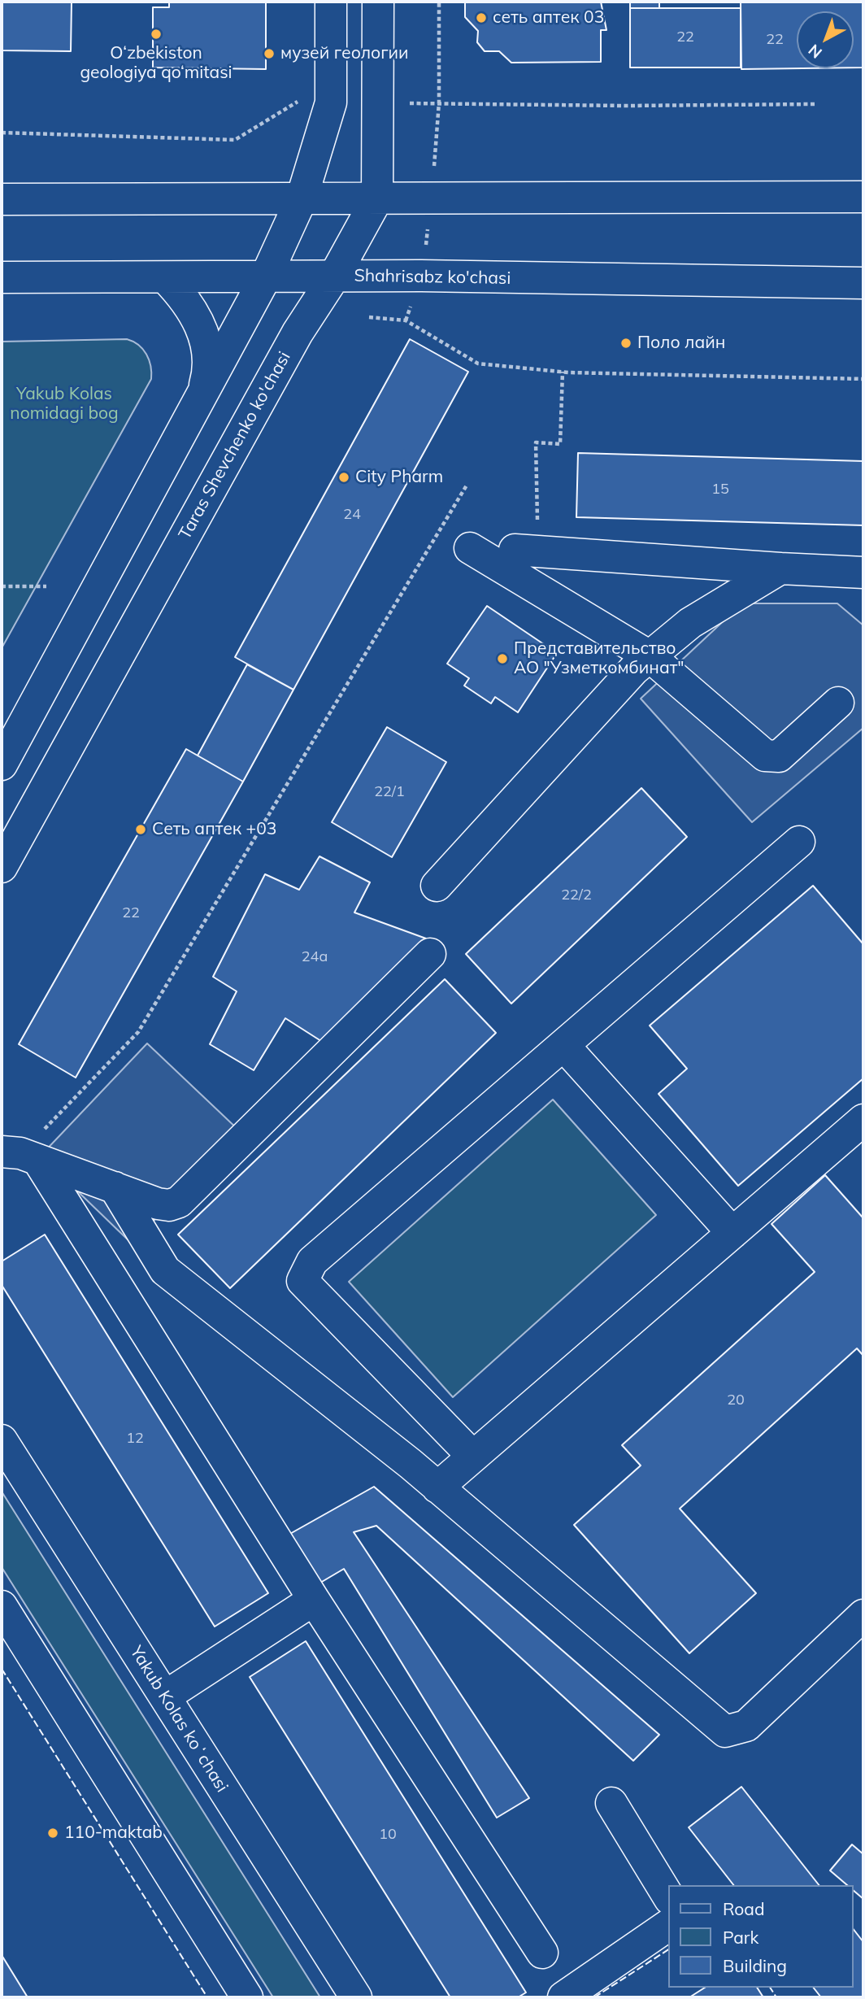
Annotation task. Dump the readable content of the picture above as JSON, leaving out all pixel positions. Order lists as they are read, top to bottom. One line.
{"streets":{"main road":["Shahrisabz ko'chasi","Taras Shevchenko ko'chasi","Yakub Kolas koʻchasi"]},"crossings":[["Shahrisabz ko'chasi","Taras Shevchenko ko'chasi"]],"parks":["Yakub Kolas nomidagi bog"],"places":["сеть аптек 03","O‘zbekiston geologiya qo‘mitasi","музей геологии","Поло лайн","City Pharm","Представительство АО \"Узметкомбинат\"","Сеть аптек +03","110-maktab"],"house_numbers":["22","22","15","24","22/1","22/2","22","24a","20","12","10"],"legend":["Road","Park","Building"],"north":"bottom left"}
